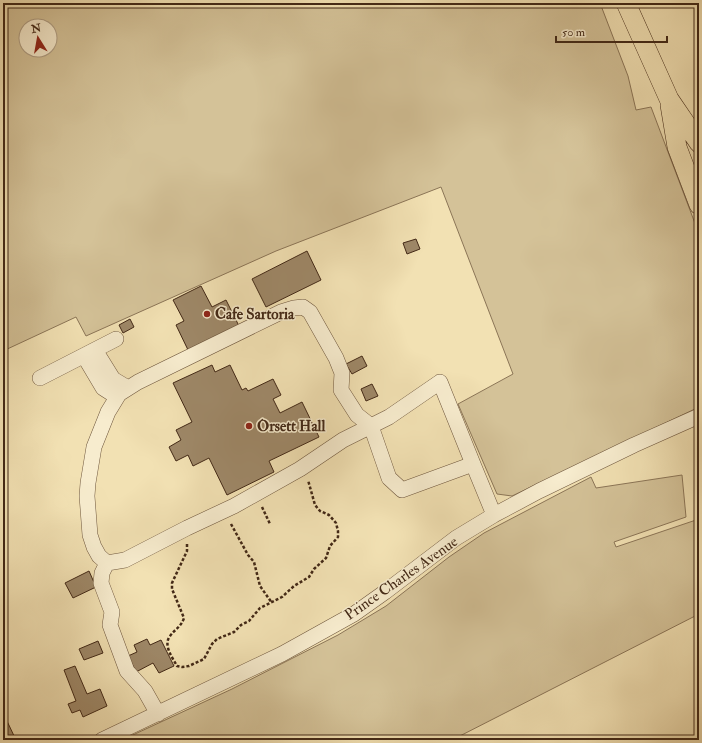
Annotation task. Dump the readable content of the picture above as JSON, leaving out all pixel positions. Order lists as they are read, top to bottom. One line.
{"streets":{"street":["Prince Charles Avenue"]},"places":["Cafe Sartoria","Orsett Hall"],"scale_bar":"50 m","north":"top"}
